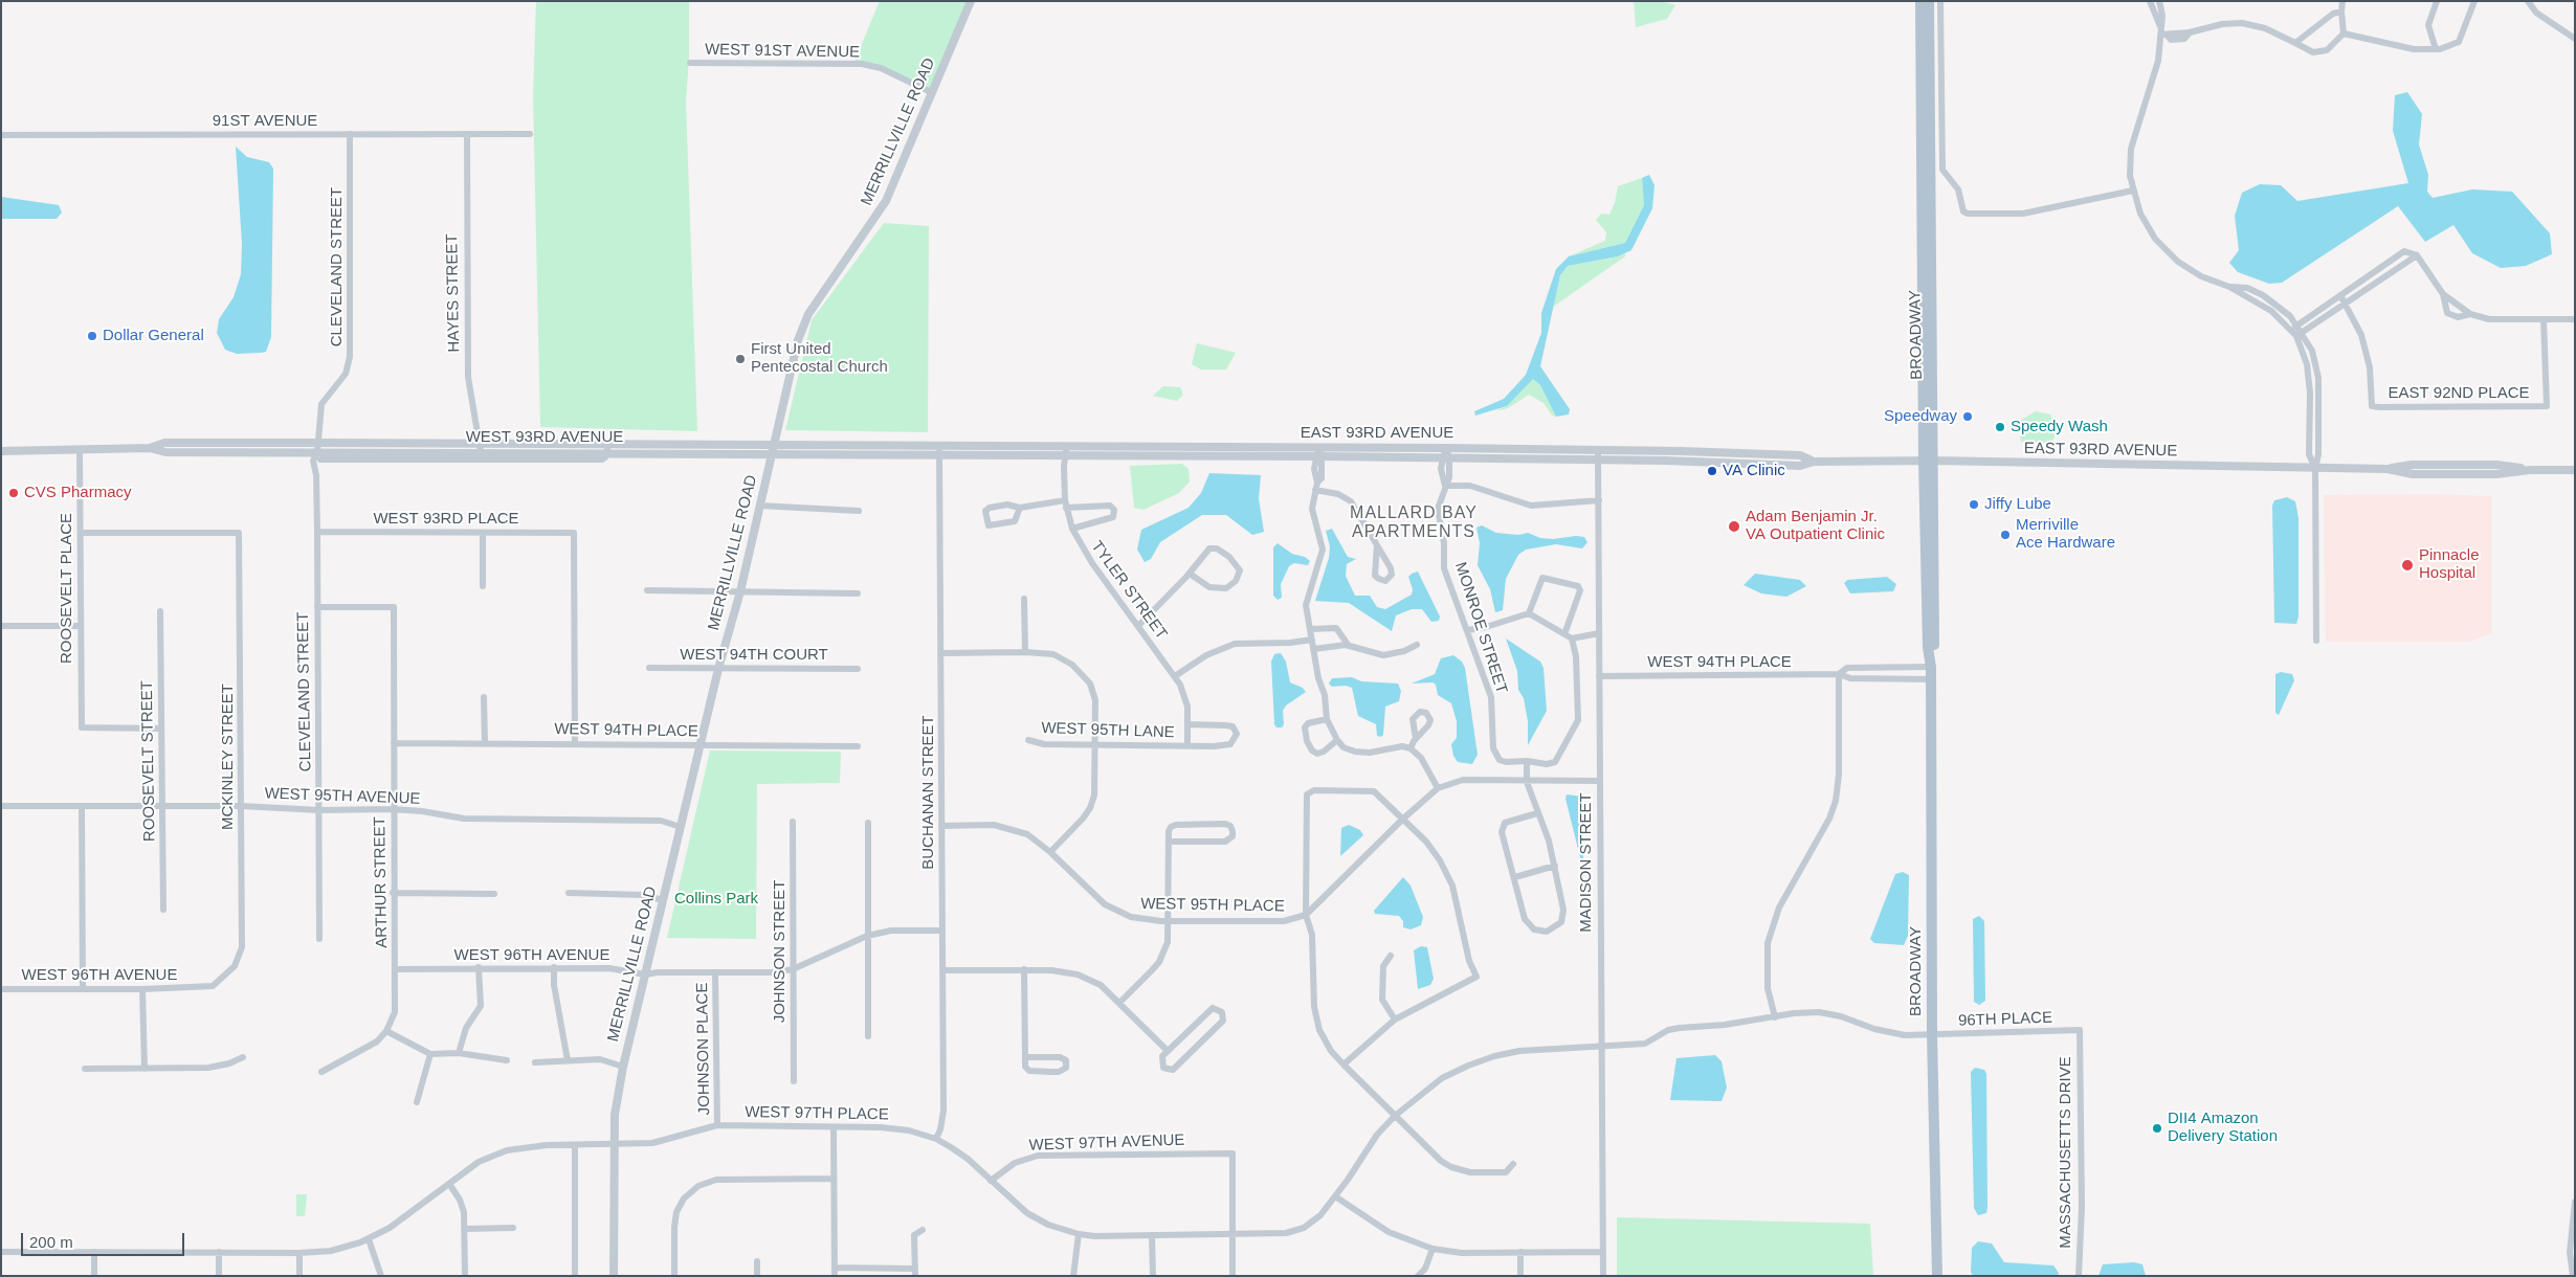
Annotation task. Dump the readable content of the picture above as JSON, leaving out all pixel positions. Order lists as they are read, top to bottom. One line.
{"streets":{"main road":["BROADWAY"],"street":["WEST 91ST AVENUE","91ST AVENUE","MERRILLVILLE ROAD","CLEVELAND STREET","HAYES STREET","EAST 92ND PLACE","EAST 93RD AVENUE","WEST 93RD AVENUE","WEST 93RD PLACE","ROOSEVELT PLACE","TYLER STREET","MONROE STREET","WEST 94TH COURT","WEST 94TH PLACE","WEST 95TH LANE","MCKINLEY STREET","ROOSEVELT STREET","BUCHANAN STREET","WEST 95TH AVENUE","MADISON STREET","ARTHUR STREET","WEST 95TH PLACE","JOHNSON STREET","WEST 96TH AVENUE","96TH PLACE","JOHNSON PLACE","WEST 97TH PLACE","WEST 97TH AVENUE","MASSACHUSETTS DRIVE"]},"crossings":[["WEST 91ST AVENUE","MERRILLVILLE ROAD"],["91ST AVENUE","CLEVELAND STREET"],["91ST AVENUE","HAYES STREET"],["MERRILLVILLE ROAD","WEST 93RD AVENUE"],["MERRILLVILLE ROAD","WEST 94TH COURT"],["MERRILLVILLE ROAD","WEST 94TH PLACE"],["MERRILLVILLE ROAD","WEST 95TH AVENUE"],["MERRILLVILLE ROAD","WEST 96TH AVENUE"],["MERRILLVILLE ROAD","WEST 97TH PLACE"],["CLEVELAND STREET","WEST 93RD AVENUE"],["CLEVELAND STREET","WEST 93RD PLACE"],["CLEVELAND STREET","WEST 95TH AVENUE"],["CLEVELAND STREET","ARTHUR STREET"],["HAYES STREET","WEST 93RD AVENUE"],["BROADWAY","EAST 93RD AVENUE"],["BROADWAY","WEST 94TH PLACE"],["BROADWAY","96TH PLACE"],["EAST 93RD AVENUE","WEST 93RD AVENUE"],["EAST 93RD AVENUE","TYLER STREET"],["EAST 93RD AVENUE","MONROE STREET"],["EAST 93RD AVENUE","BUCHANAN STREET"],["EAST 93RD AVENUE","MADISON STREET"],["WEST 93RD AVENUE","ROOSEVELT PLACE"],["WEST 93RD AVENUE","BUCHANAN STREET"],["WEST 93RD PLACE","WEST 94TH PLACE"],["ROOSEVELT PLACE","MCKINLEY STREET"],["ROOSEVELT PLACE","ROOSEVELT STREET"],["TYLER STREET","WEST 95TH LANE"],["WEST 94TH PLACE","MADISON STREET"],["WEST 94TH PLACE","ARTHUR STREET"],["MCKINLEY STREET","WEST 95TH AVENUE"],["MCKINLEY STREET","WEST 96TH AVENUE"],["ROOSEVELT STREET","WEST 95TH AVENUE"],["BUCHANAN STREET","WEST 95TH PLACE"],["BUCHANAN STREET","WEST 96TH AVENUE"],["BUCHANAN STREET","WEST 97TH PLACE"],["WEST 95TH AVENUE","ARTHUR STREET"],["MADISON STREET","96TH PLACE"],["MADISON STREET","WEST 97TH PLACE"],["ARTHUR STREET","WEST 96TH AVENUE"],["JOHNSON STREET","WEST 96TH AVENUE"],["WEST 96TH AVENUE","JOHNSON PLACE"],["96TH PLACE","WEST 97TH PLACE"],["96TH PLACE","MASSACHUSETTS DRIVE"],["JOHNSON PLACE","WEST 97TH PLACE"],["WEST 97TH PLACE","WEST 97TH AVENUE"]],"districts":["MALLARD BAY APARTMENTS"],"parks":["Collins Park"],"places":["Dollar General","First United Pentecostal Church","Speedway","Speedy Wash","VA Clinic","CVS Pharmacy","Jiffy Lube","Adam Benjamin Jr. VA Outpatient Clinic","Merriville Ace Hardware","Pinnacle Hospital","DII4 Amazon Delivery Station"],"scale_bar":"200 m"}
